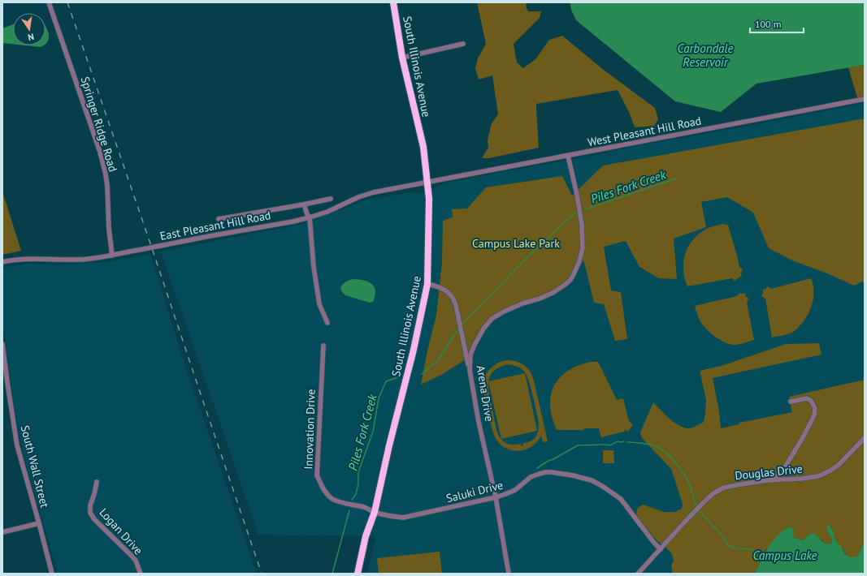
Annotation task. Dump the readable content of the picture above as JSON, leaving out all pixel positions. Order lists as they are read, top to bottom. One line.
{"streets":{"highway":["South Illinois Avenue"],"street":["Springer Ridge Road","West Pleasant Hill Road","East Pleasant Hill Road","Arena Drive","Innovation Drive","South Wall Street","Douglas Drive","Saluki Drive","Logan Drive"]},"crossings":[["South Illinois Avenue","West Pleasant Hill Road"],["South Illinois Avenue","East Pleasant Hill Road"],["South Illinois Avenue","Innovation Drive"],["South Illinois Avenue","Saluki Drive"],["Springer Ridge Road","East Pleasant Hill Road"],["West Pleasant Hill Road","East Pleasant Hill Road"],["West Pleasant Hill Road","Arena Drive"],["Arena Drive","Saluki Drive"],["Innovation Drive","Saluki Drive"],["Douglas Drive","Saluki Drive"]],"water":["Carbondale Reservoir","Piles Fork Creek","Campus Lake"],"parks":["Campus Lake Park"],"scale_bar":"100 m","north":"bottom"}
